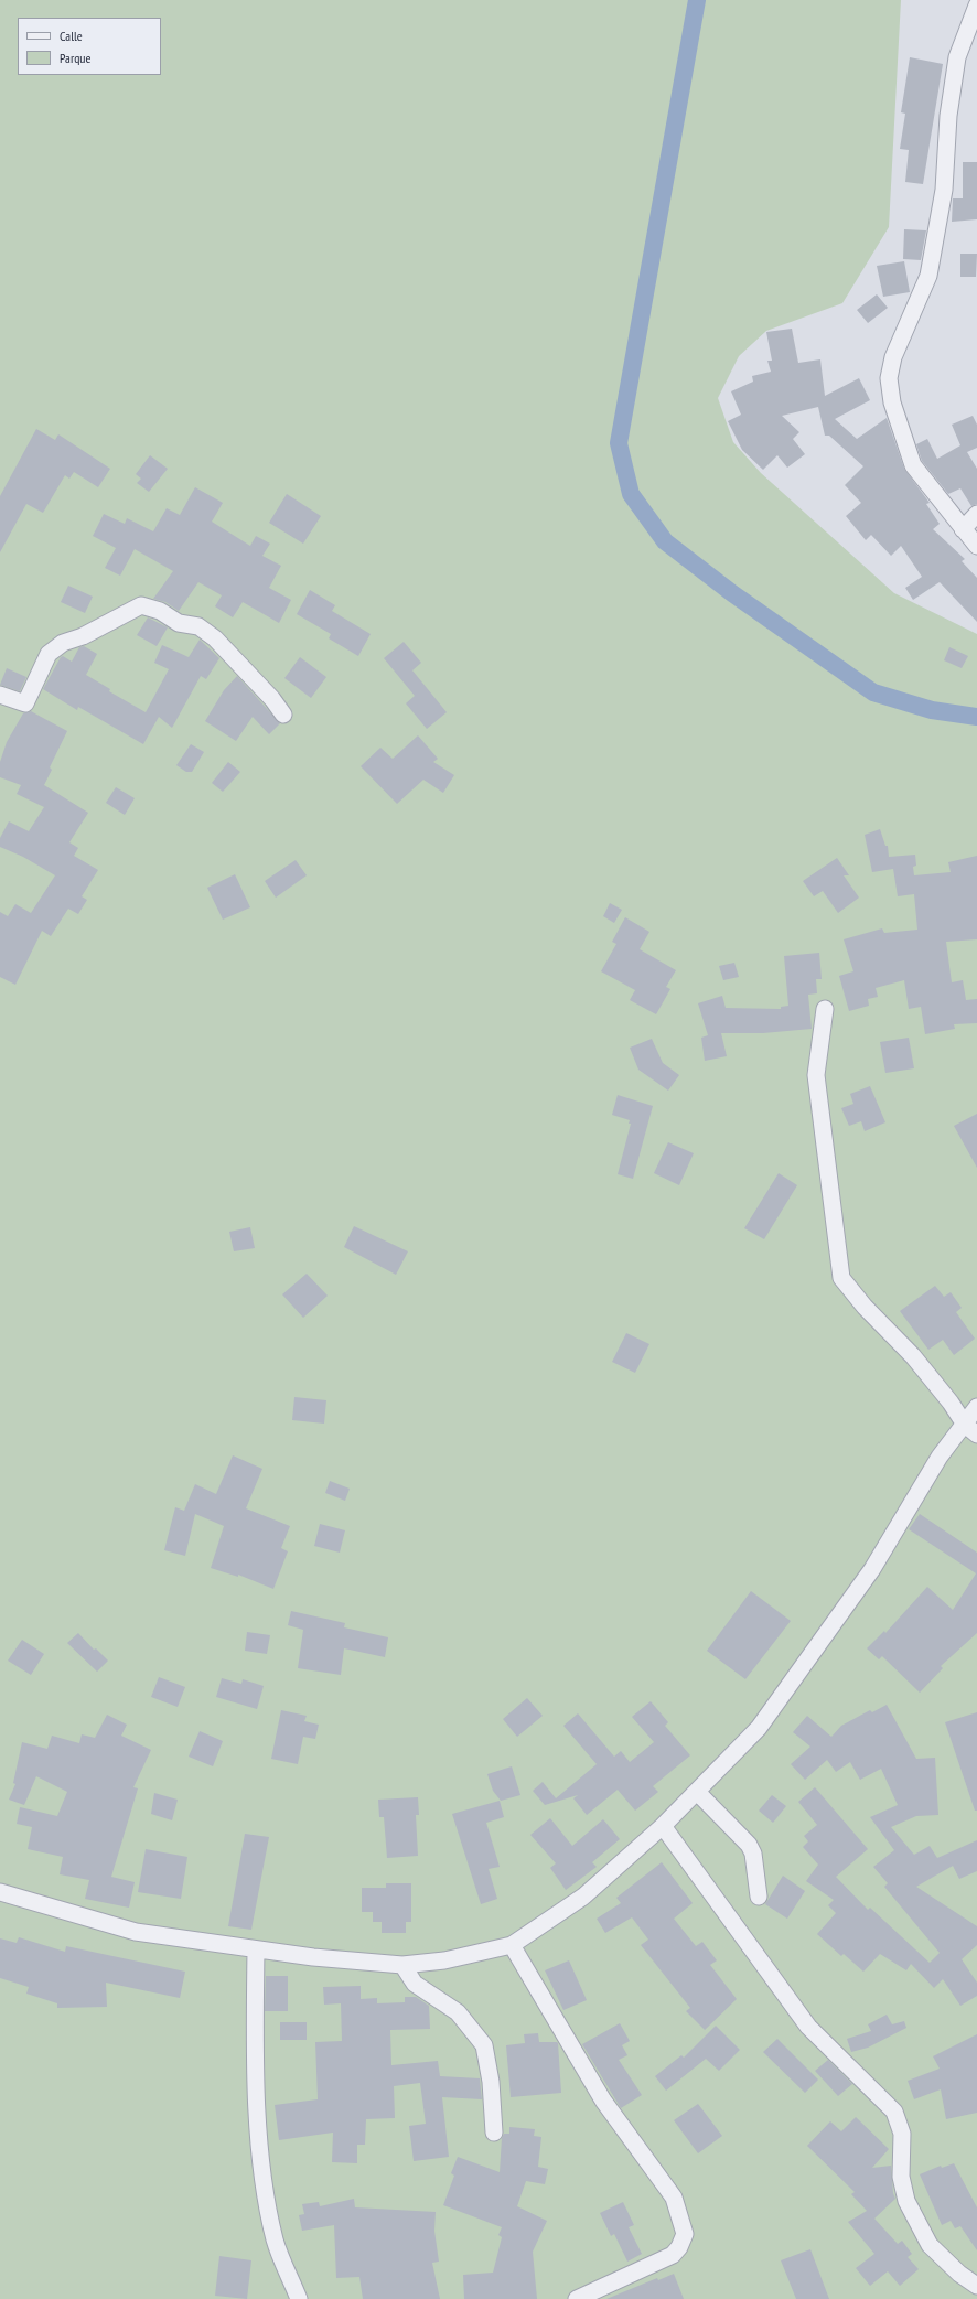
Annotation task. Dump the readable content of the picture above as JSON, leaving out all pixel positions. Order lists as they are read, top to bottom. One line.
{"legend":["Calle","Parque"]}
